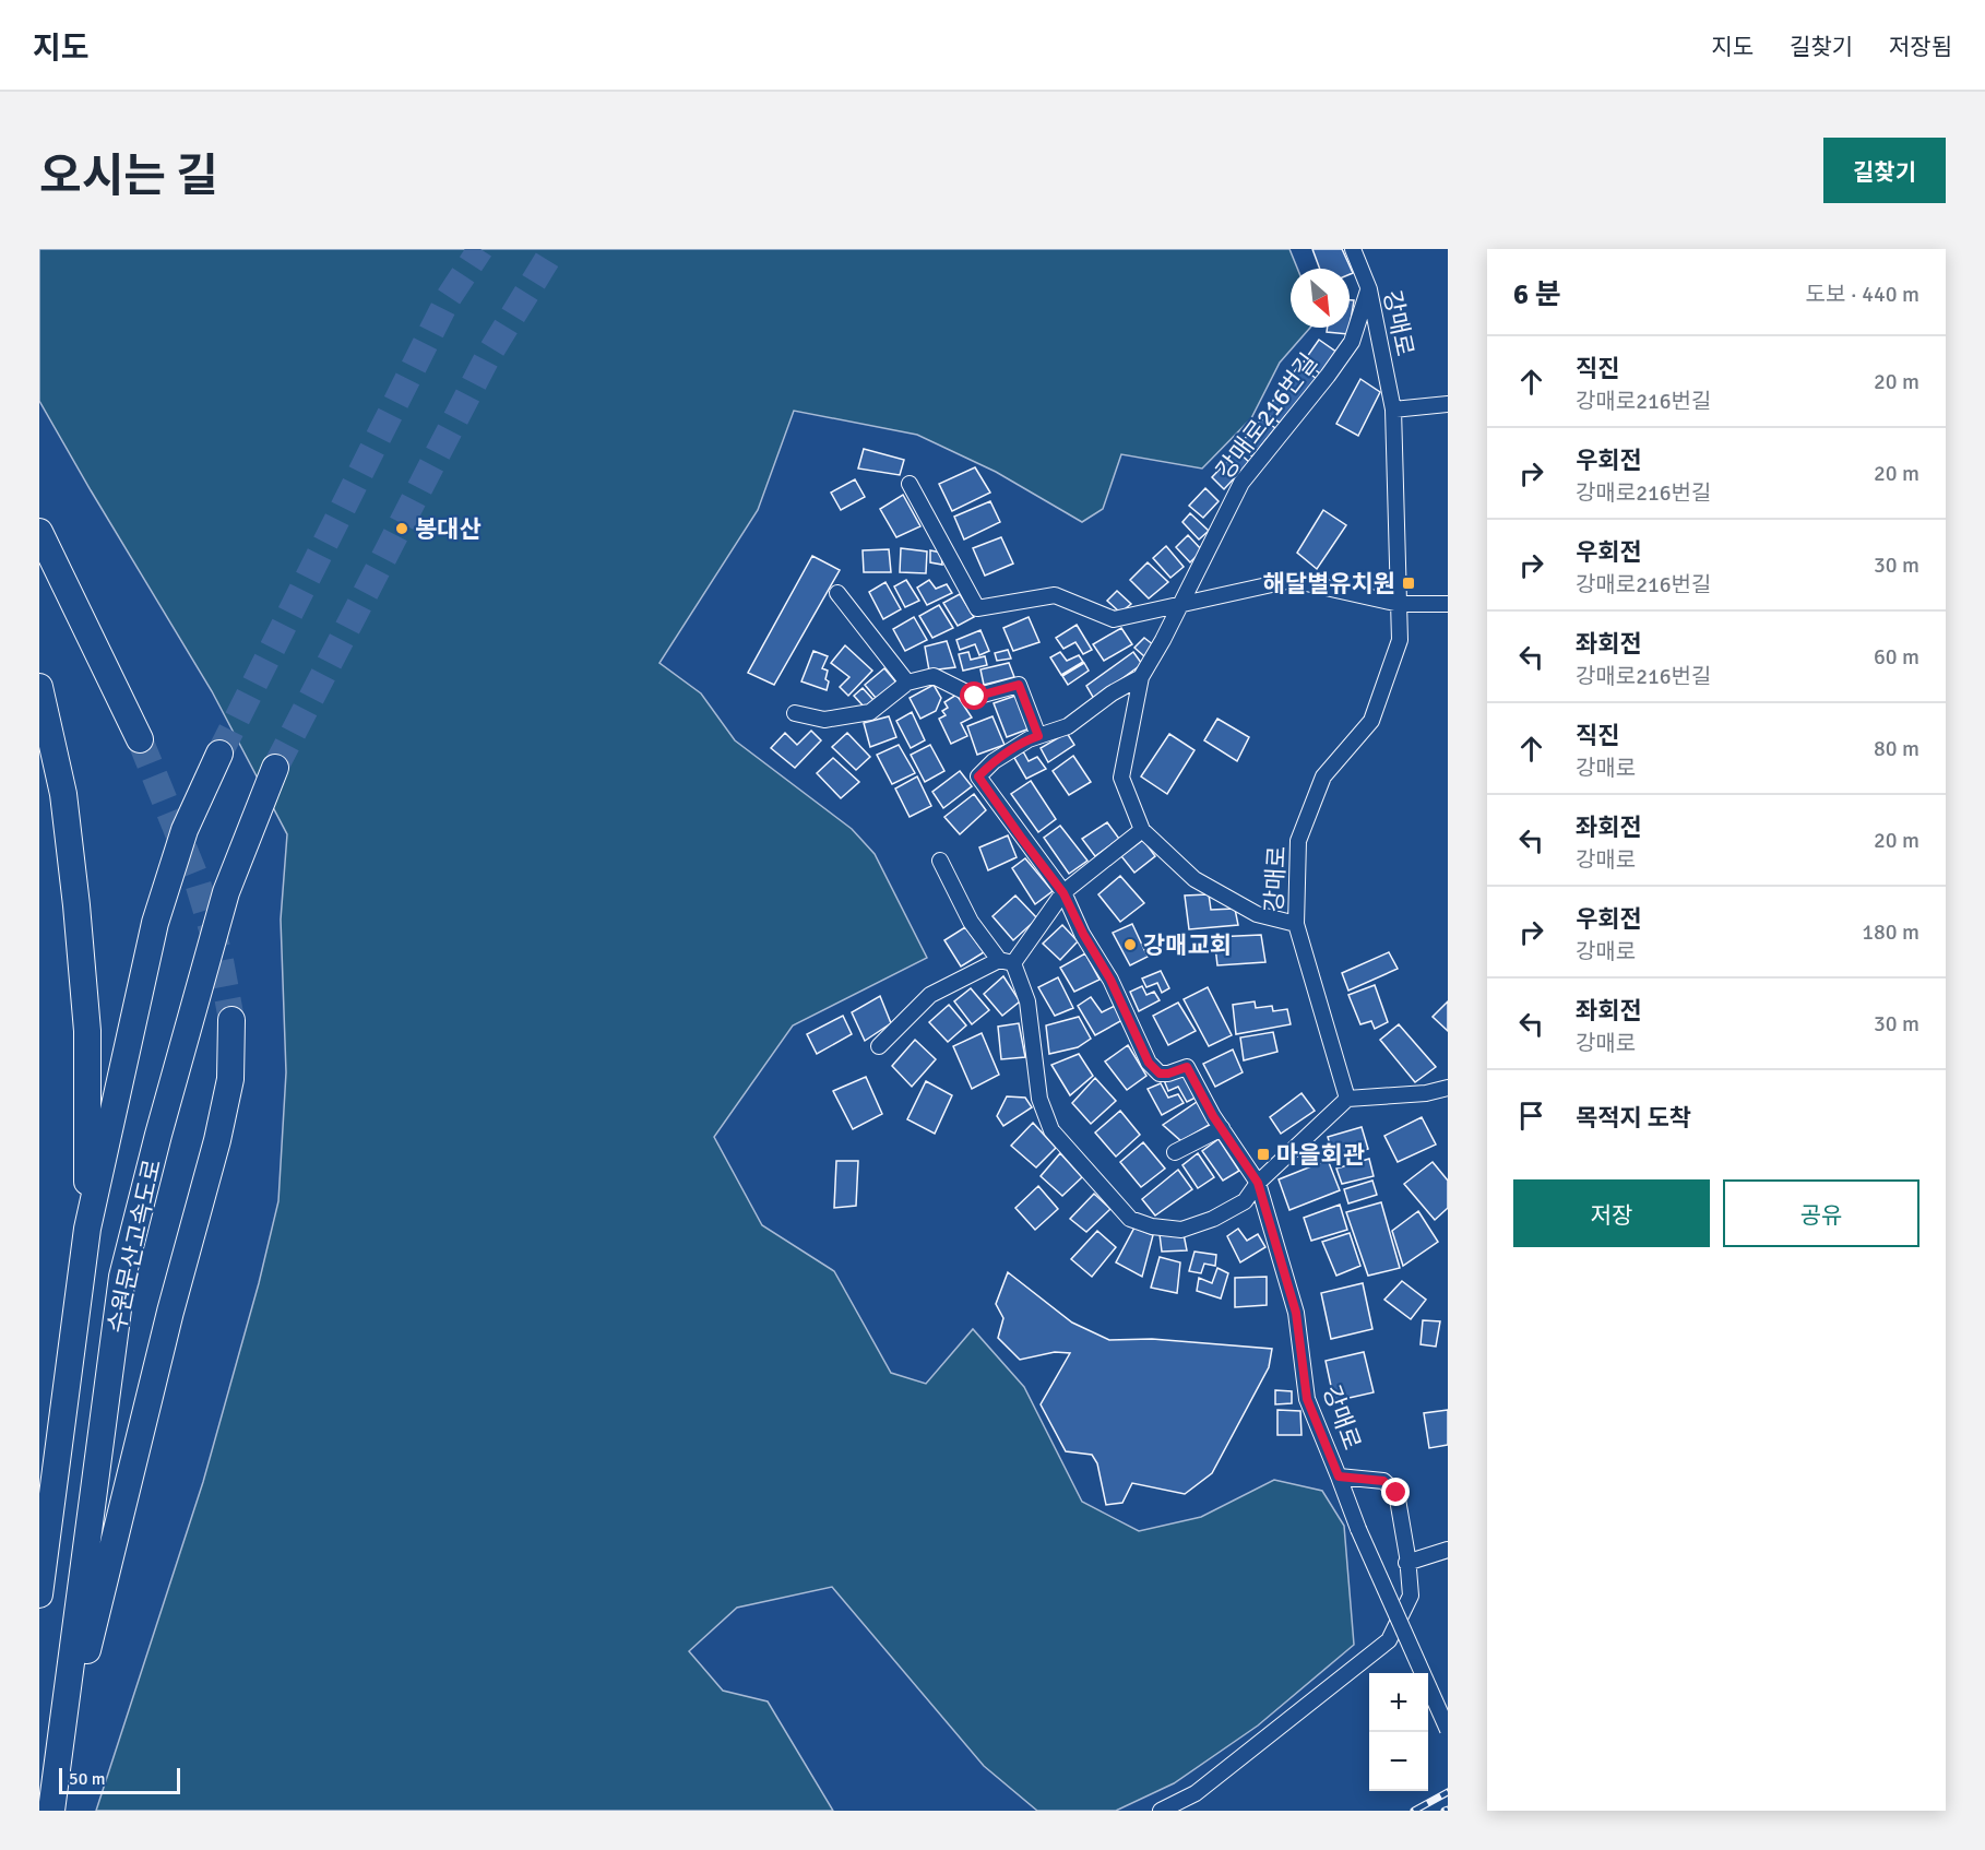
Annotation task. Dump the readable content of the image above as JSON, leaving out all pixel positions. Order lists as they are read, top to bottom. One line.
{"streets":{"highway":["수원문산고속도로"],"street":["강매로","강매로216번길"]},"crossings":[["강매로","강매로216번길"]],"places":{"other":["봉대산","강매교회"],"transit":["해달별유치원","마을회관"]},"scale_bar":"50 m","north":"bottom right","page":{"header":"지도","nav":["지도","길찾기","저장됨"],"title":"오시는 길","buttons":["길찾기",["저장","공유"]],"heading":["6 분","도보 · 440 m"],"list":[["직진","강매로216번길","20 m"],["우회전","강매로216번길","20 m"],["우회전","강매로216번길","30 m"],["좌회전","강매로216번길","60 m"],["직진","강매로","80 m"],["좌회전","강매로","20 m"],["우회전","강매로","180 m"],["좌회전","강매로","30 m"],"목적지 도착"],"map_buttons":["+","−"],"scale":"50 m"}}
